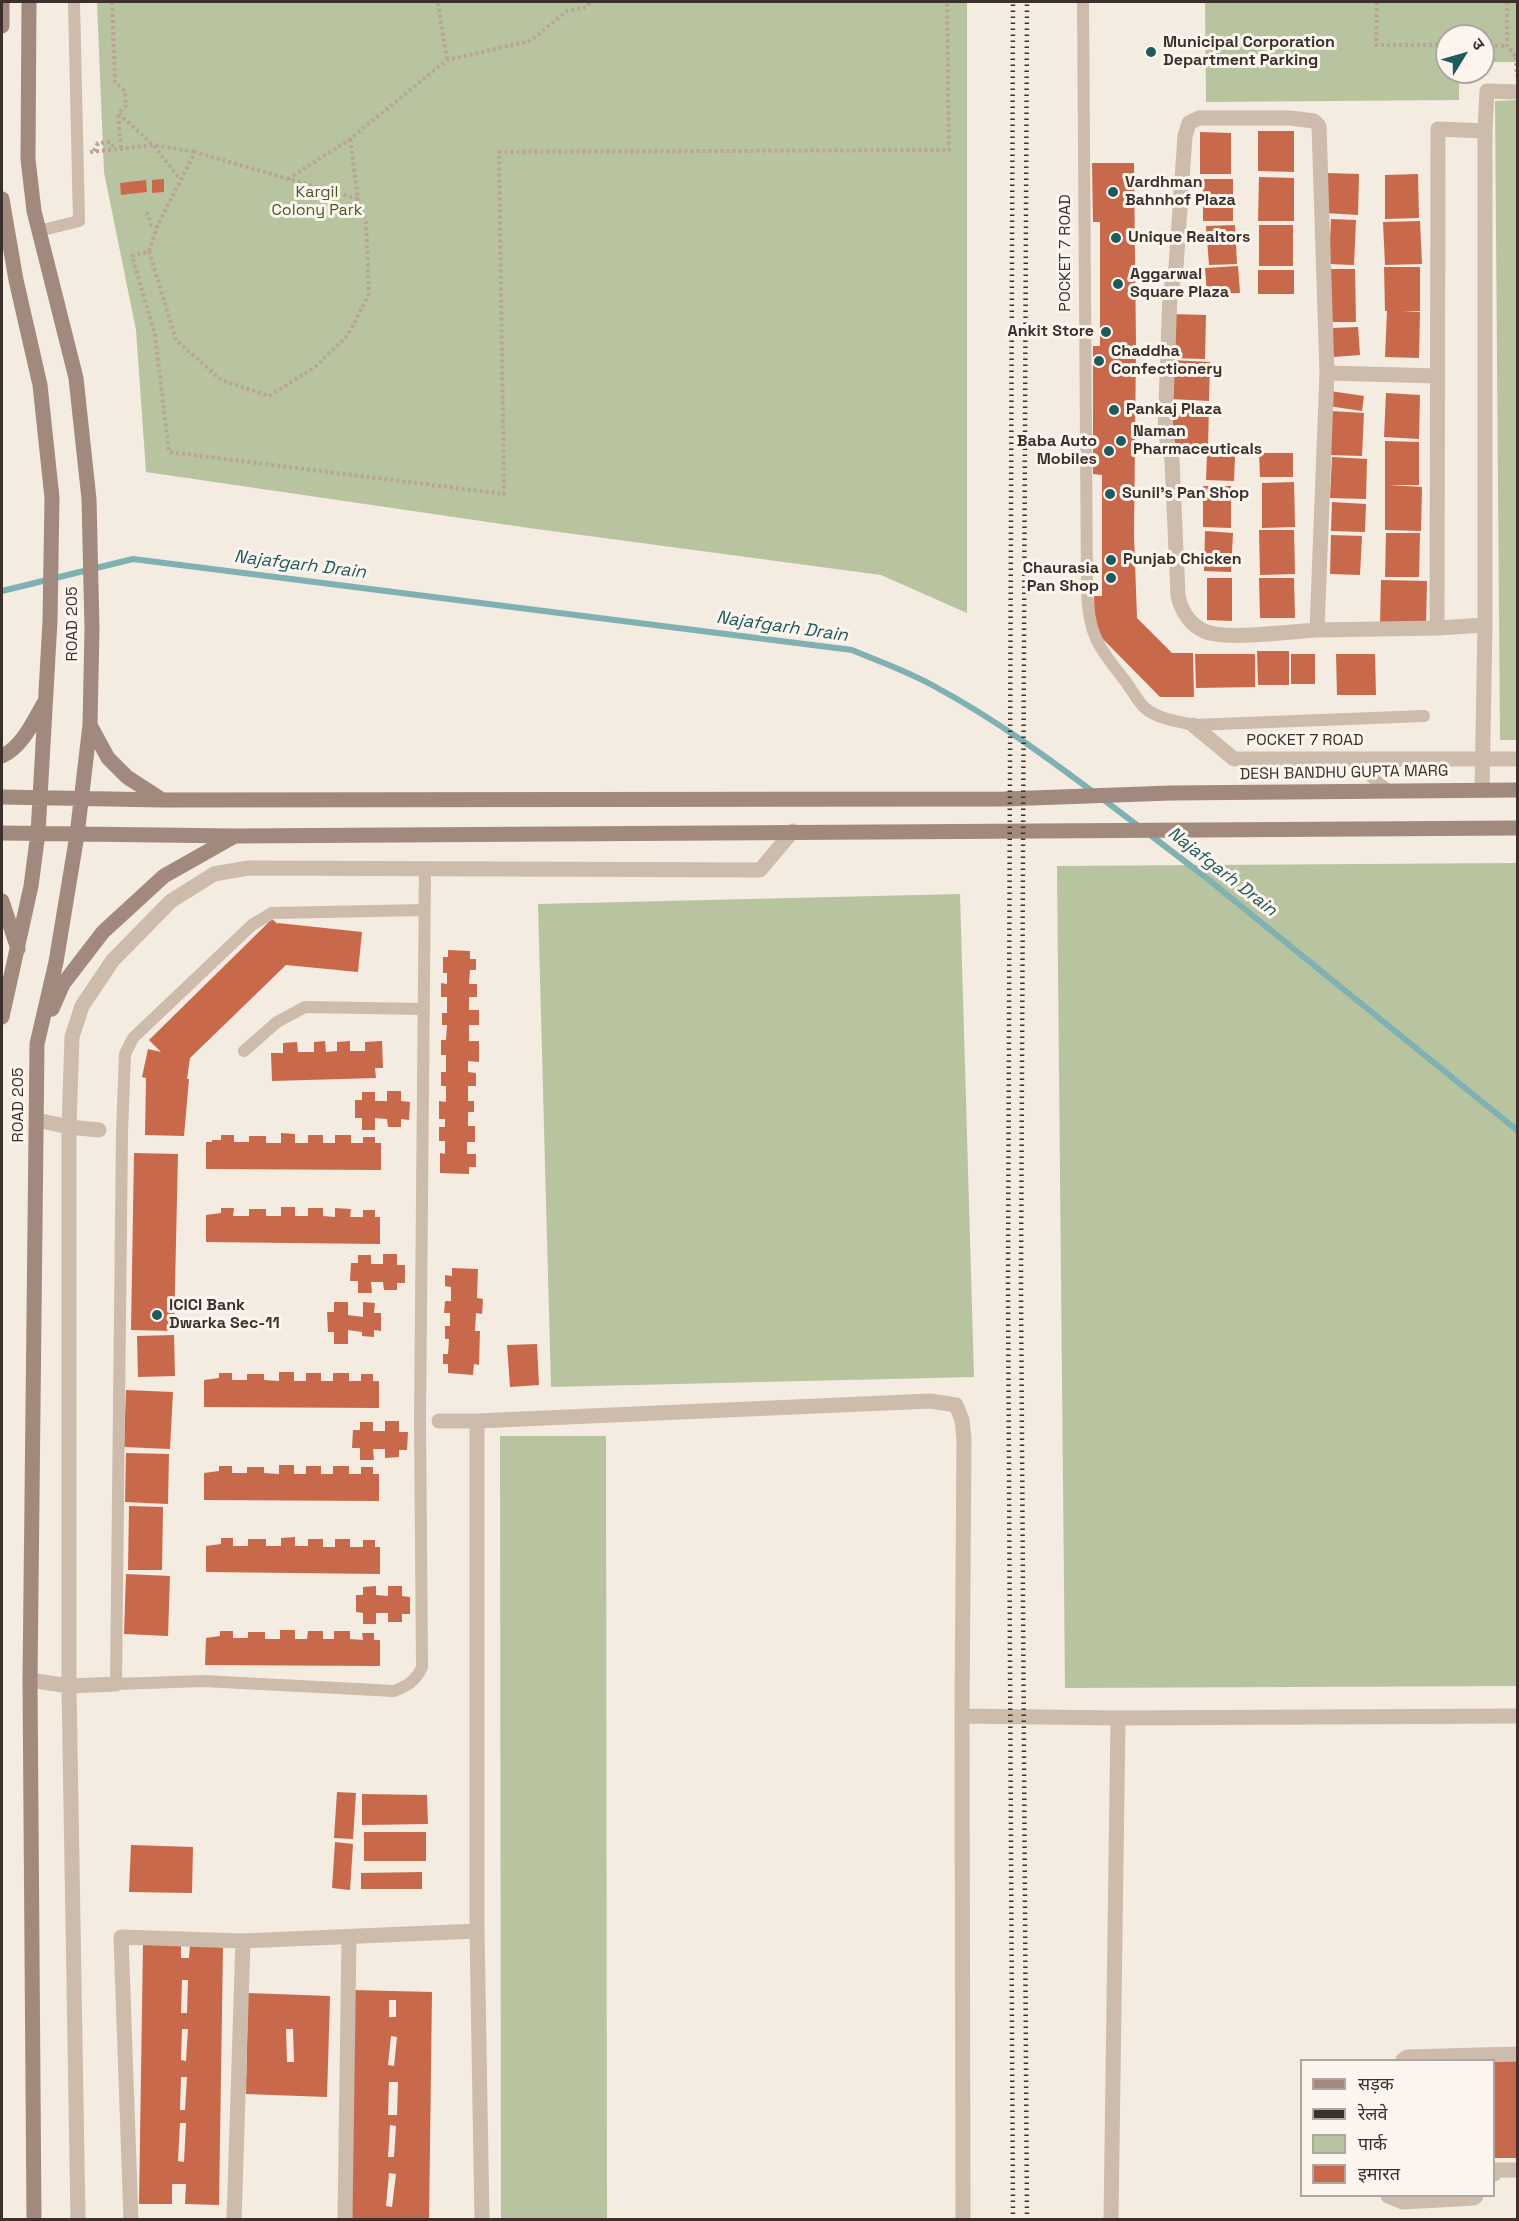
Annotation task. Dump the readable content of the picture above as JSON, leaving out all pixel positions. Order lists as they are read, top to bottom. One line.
{"streets":{"main road":["ROAD 205","DESH BANDHU GUPTA MARG"],"street":["POCKET 7 ROAD"]},"crossings":[["ROAD 205","DESH BANDHU GUPTA MARG"]],"water":["Najafgarh Drain"],"parks":["Kargil Colony Park"],"places":["Municipal Corporation Department Parking","Vardhman Bahnhof Plaza","Unique Realtors","Aggarwal Square Plaza","Ankit Store","Chaddha Confectionery","Pankaj Plaza","Naman Pharmaceuticals","Baba Auto Mobiles","Sunil's Pan Shop","Punjab Chicken","Chaurasia Pan Shop","ICICI Bank Dwarka Sec-11"],"legend":["सड़क","रेलवे","पार्क","इमारत"],"north":"top right"}
